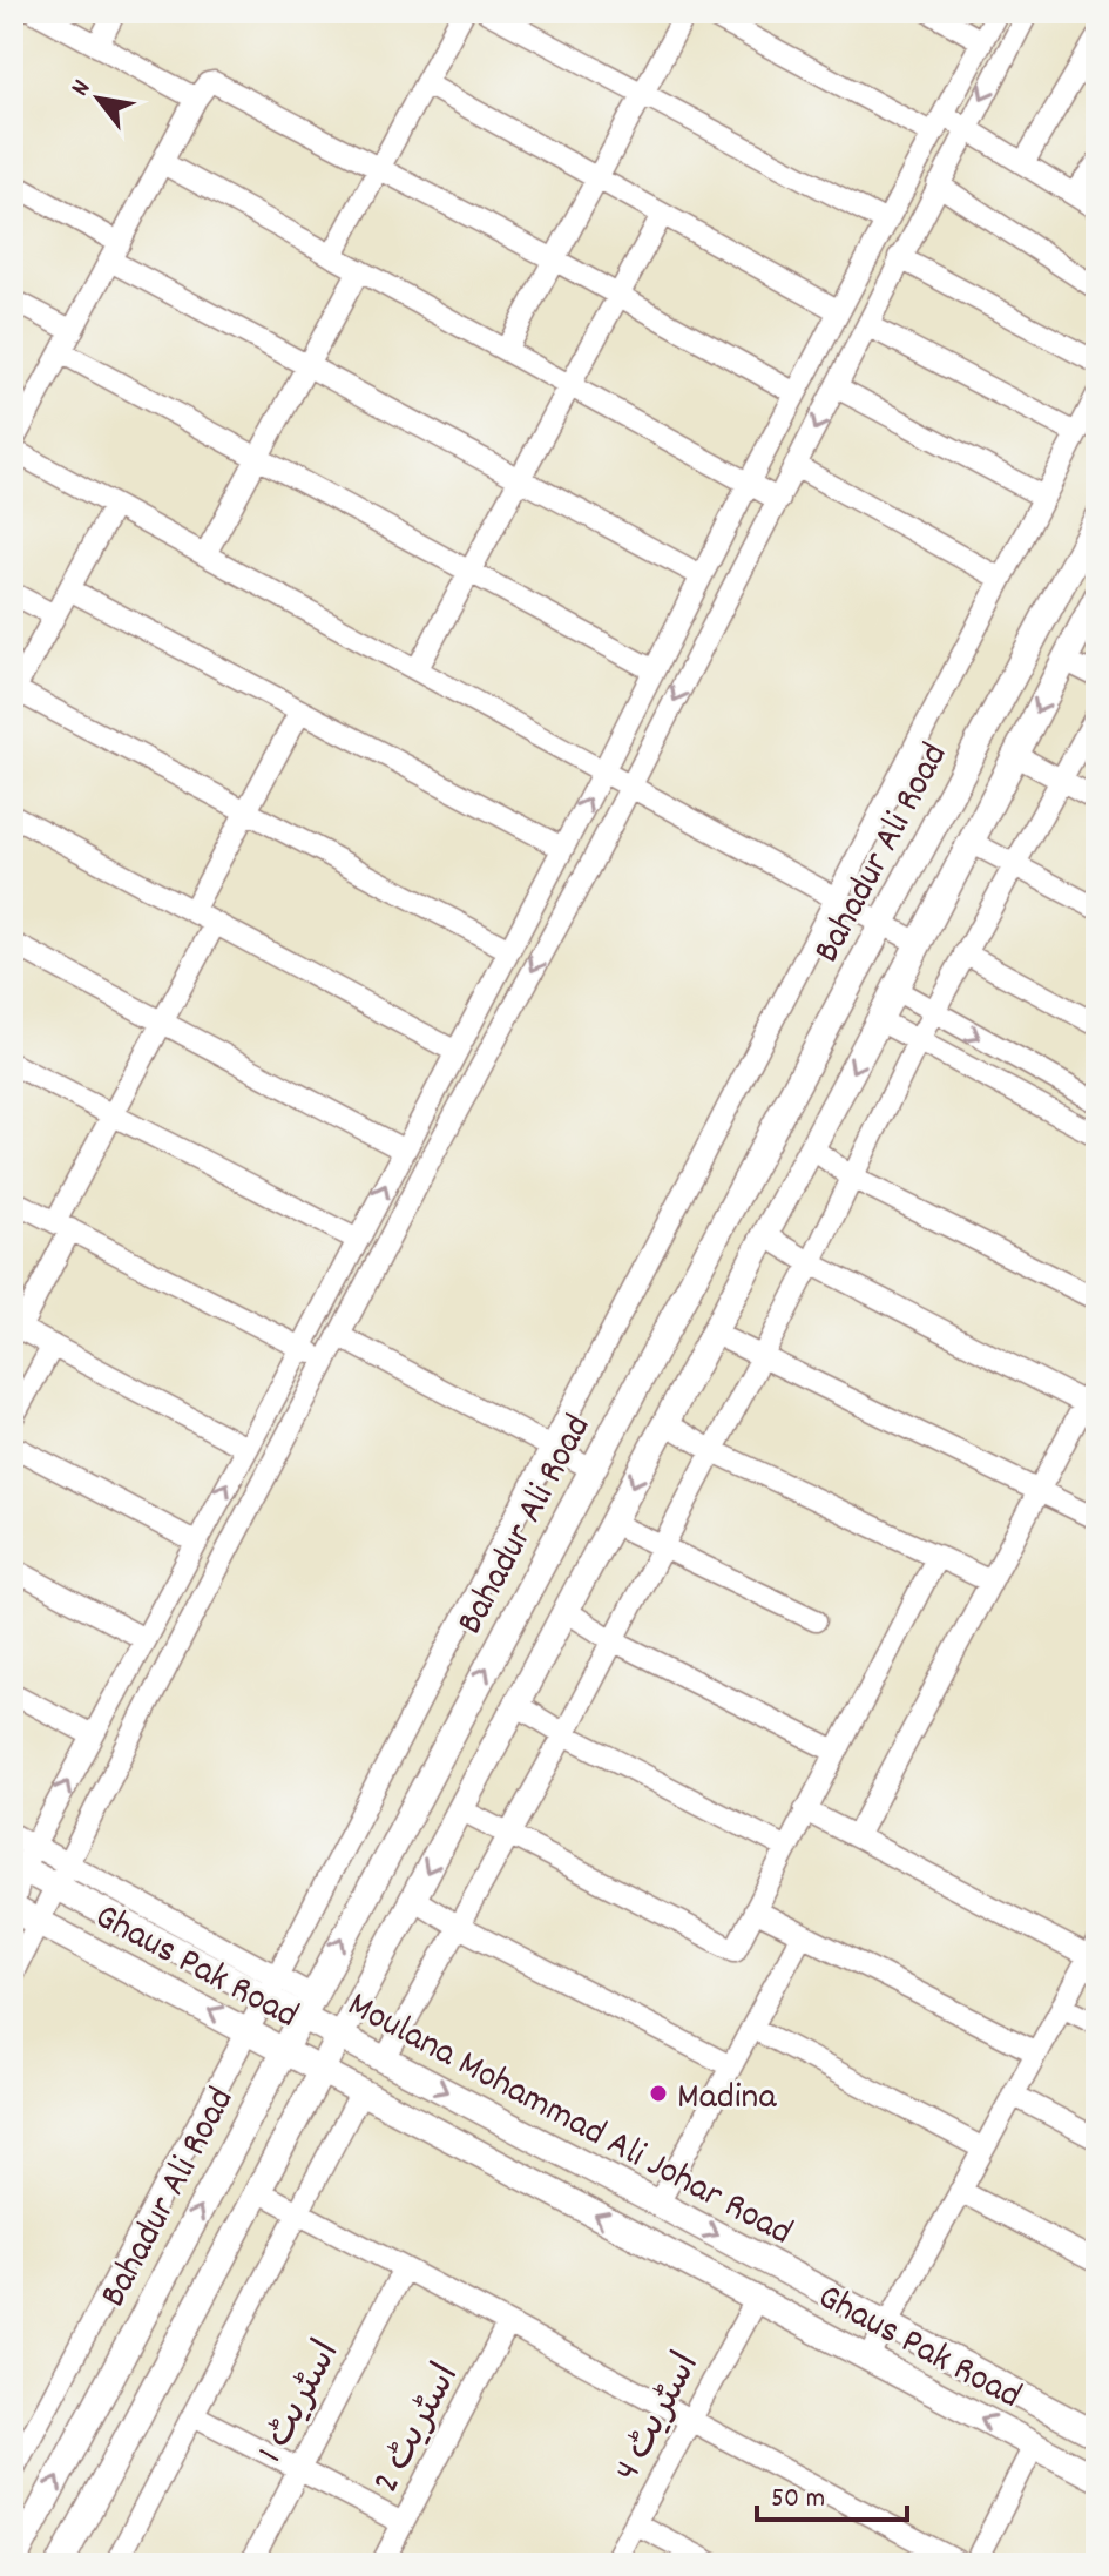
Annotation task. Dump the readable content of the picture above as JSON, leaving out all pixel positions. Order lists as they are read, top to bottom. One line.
{"streets":{"main road":["Bahadur Ali Road","Ghaus Pak Road","Moulana Mohammad Ali Johar Road"],"street":["اسٹریٹ 1","اسٹریٹ 4","اسٹریٹ 2"]},"crossings":[["Bahadur Ali Road","Ghaus Pak Road"],["Bahadur Ali Road","Moulana Mohammad Ali Johar Road"],["Ghaus Pak Road","اسٹریٹ 4"]],"one_way":["Ghaus Pak Road","Moulana Mohammad Ali Johar Road"],"places":["Madina"],"scale_bar":"50 m","north":"top left"}
